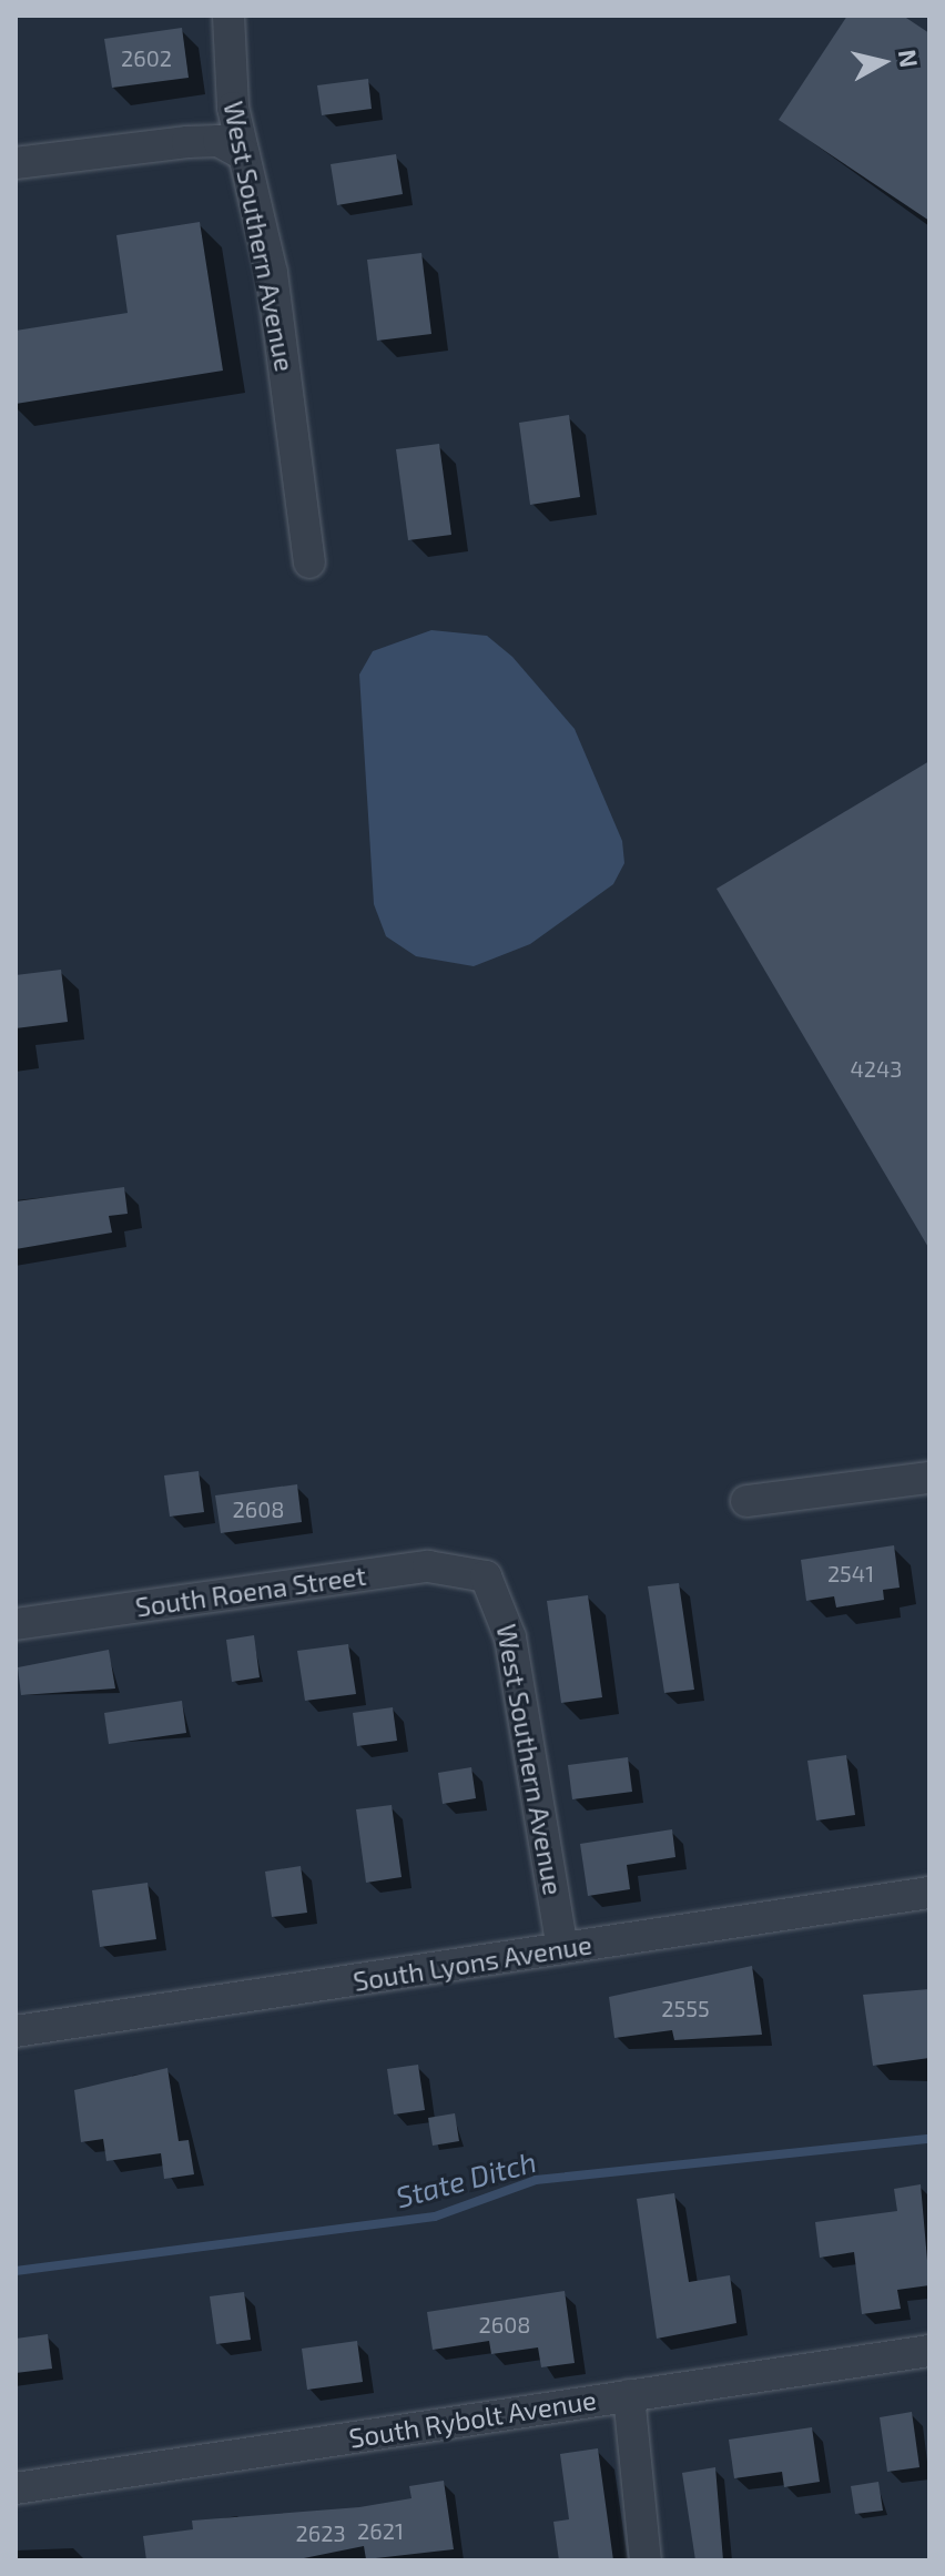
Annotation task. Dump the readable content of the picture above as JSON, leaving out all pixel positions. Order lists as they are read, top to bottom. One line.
{"streets":{"street":["West Southern Avenue","South Roena Street","South Lyons Avenue","South Rybolt Avenue"]},"crossings":[["West Southern Avenue","South Roena Street"],["West Southern Avenue","South Lyons Avenue"]],"water":["State Ditch"],"house_numbers":["2602","4243","2608","2541","2555","2608","2621","2623"],"north":"right"}
